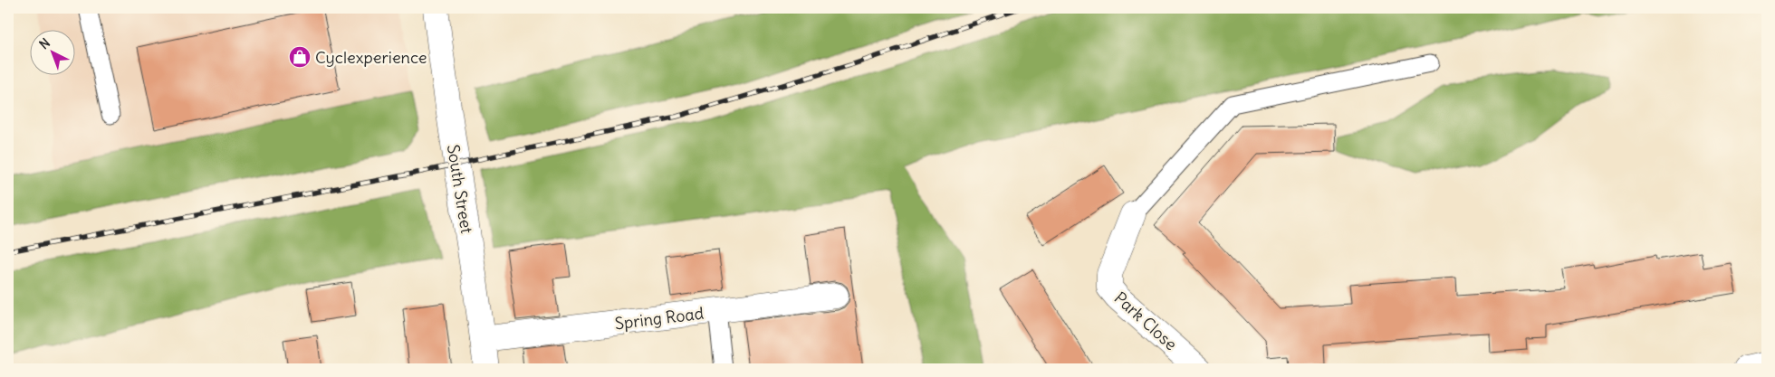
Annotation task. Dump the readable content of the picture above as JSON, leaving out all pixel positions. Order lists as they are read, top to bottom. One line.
{"streets":{"street":["South Street","Spring Road","Park Close"]},"crossings":[["South Street","Spring Road"]],"places":{"shop":["Cyclexperience"]},"north":"top left"}
